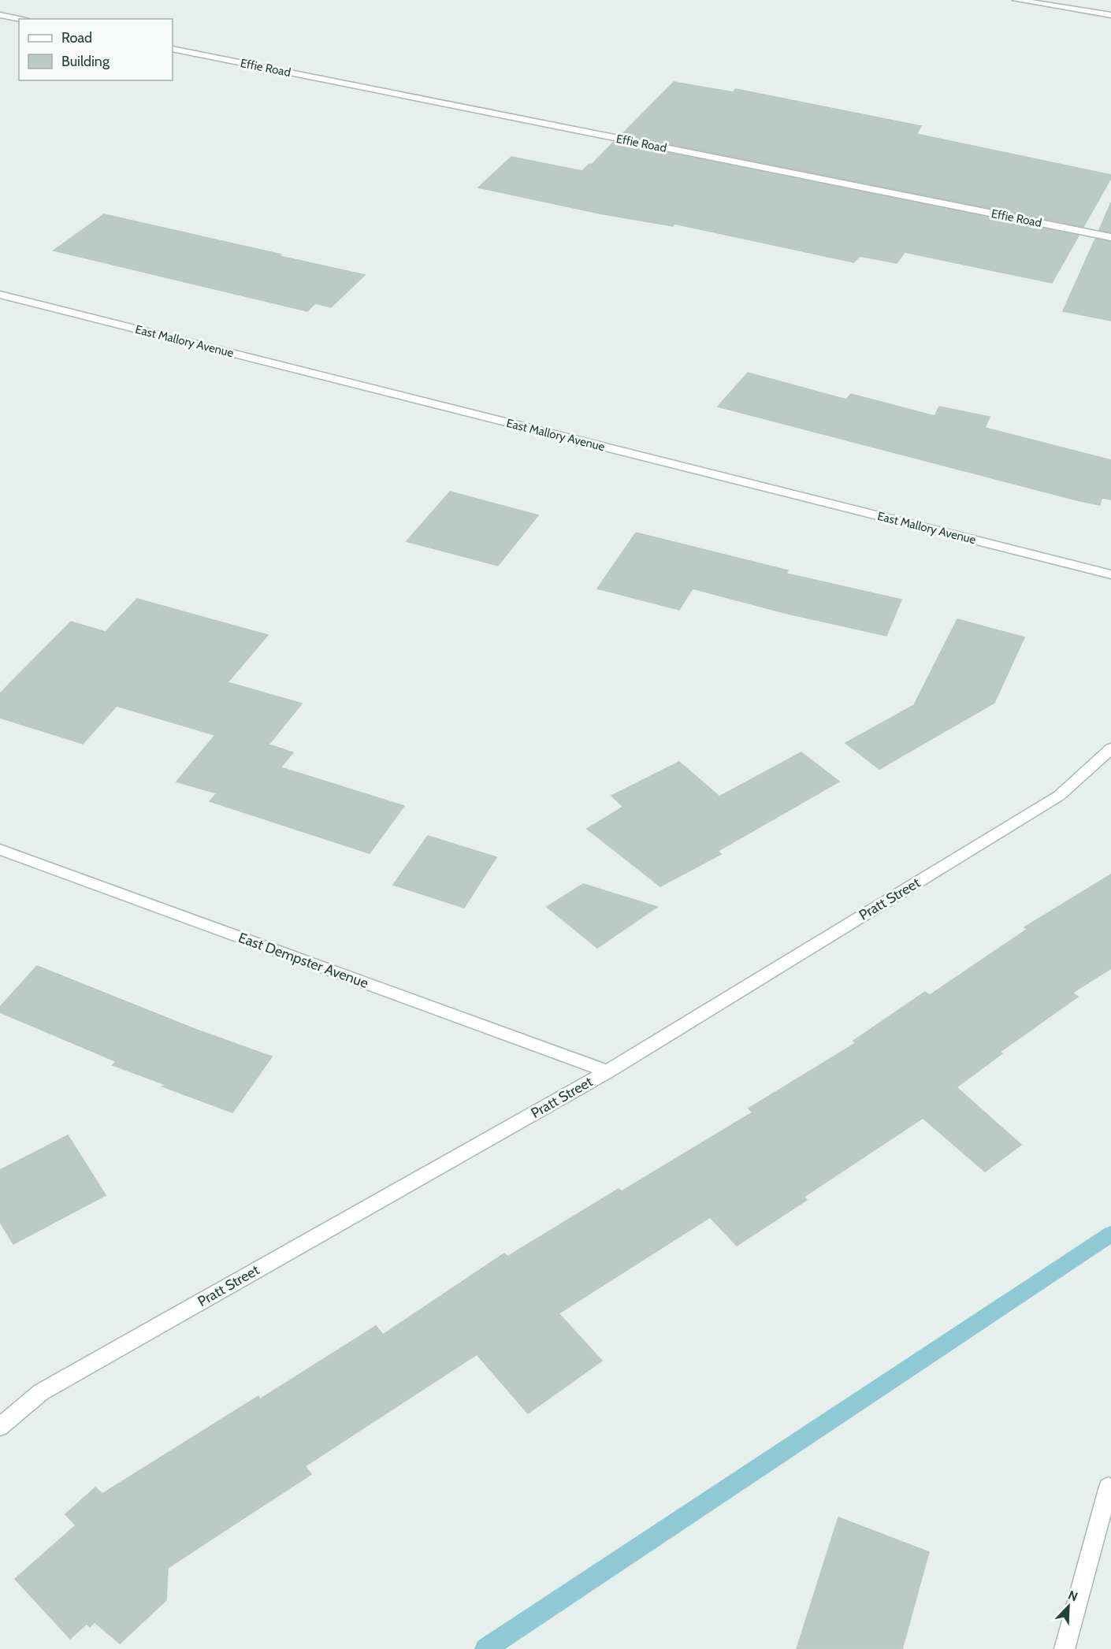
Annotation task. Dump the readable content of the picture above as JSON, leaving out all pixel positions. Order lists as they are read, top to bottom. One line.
{"streets":{"street":["Effie Road","East Mallory Avenue","Pratt Street","East Dempster Avenue"]},"crossings":[["Pratt Street","East Dempster Avenue"]],"legend":["Road","Building"],"north":"top right"}
